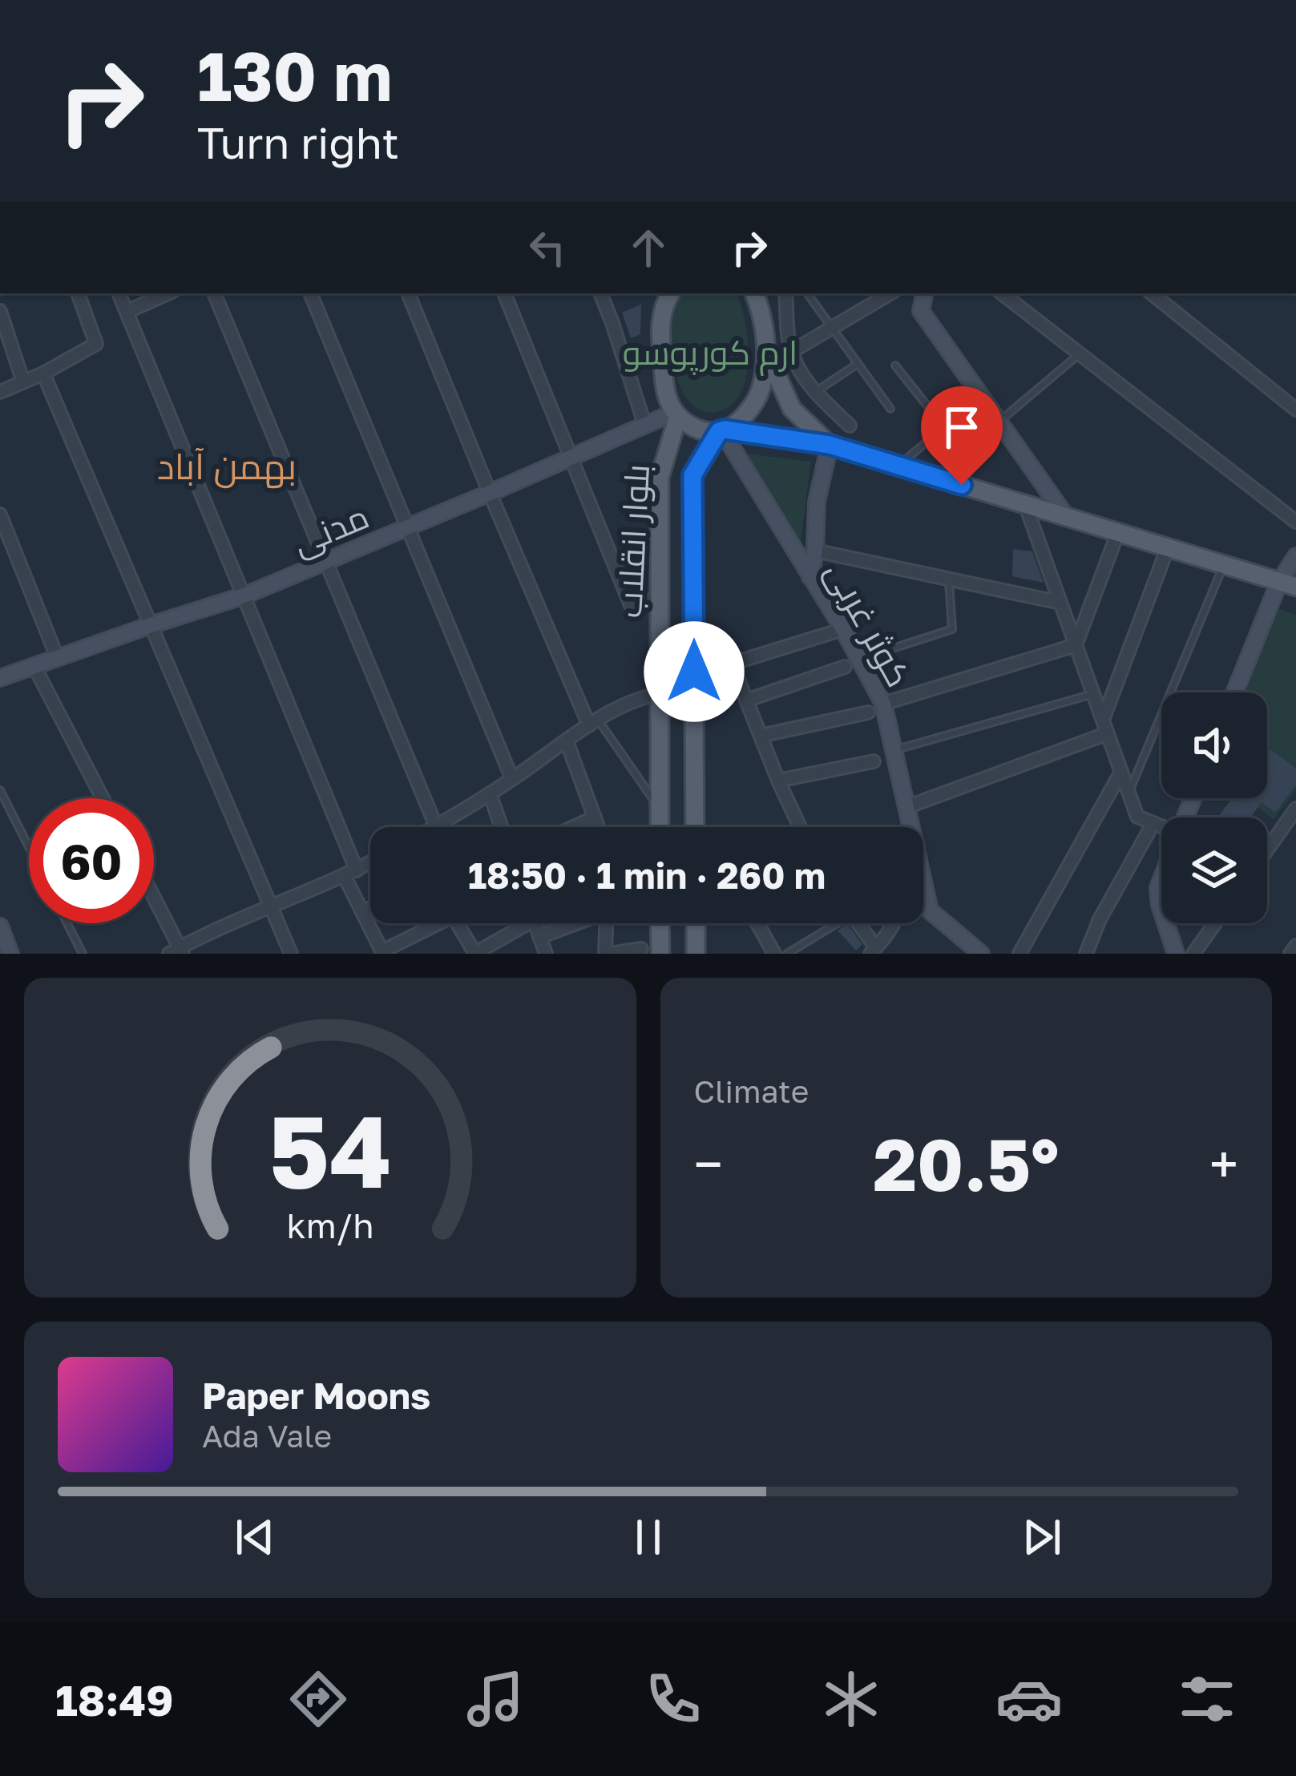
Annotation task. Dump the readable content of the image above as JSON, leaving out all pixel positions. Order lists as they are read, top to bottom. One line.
{"streets":{"main road":["مدنی","بلوار انقلاب","کوثر غربی"]},"crossings":[["مدنی","بلوار انقلاب"],["بلوار انقلاب","کوثر غربی"]],"districts":["بهمن آباد"],"parks":["ارم کورپوسو"],"page":{"turn":["130 m","Turn right"],"limit":"60","trip":"18:50 · 1 min · 260 m","tile":"Climate","heat":["−","20.5°","+"],"song":["Paper Moons","Ada Vale"],"tabs":"18:49","gauge":["54","km/h"]}}
